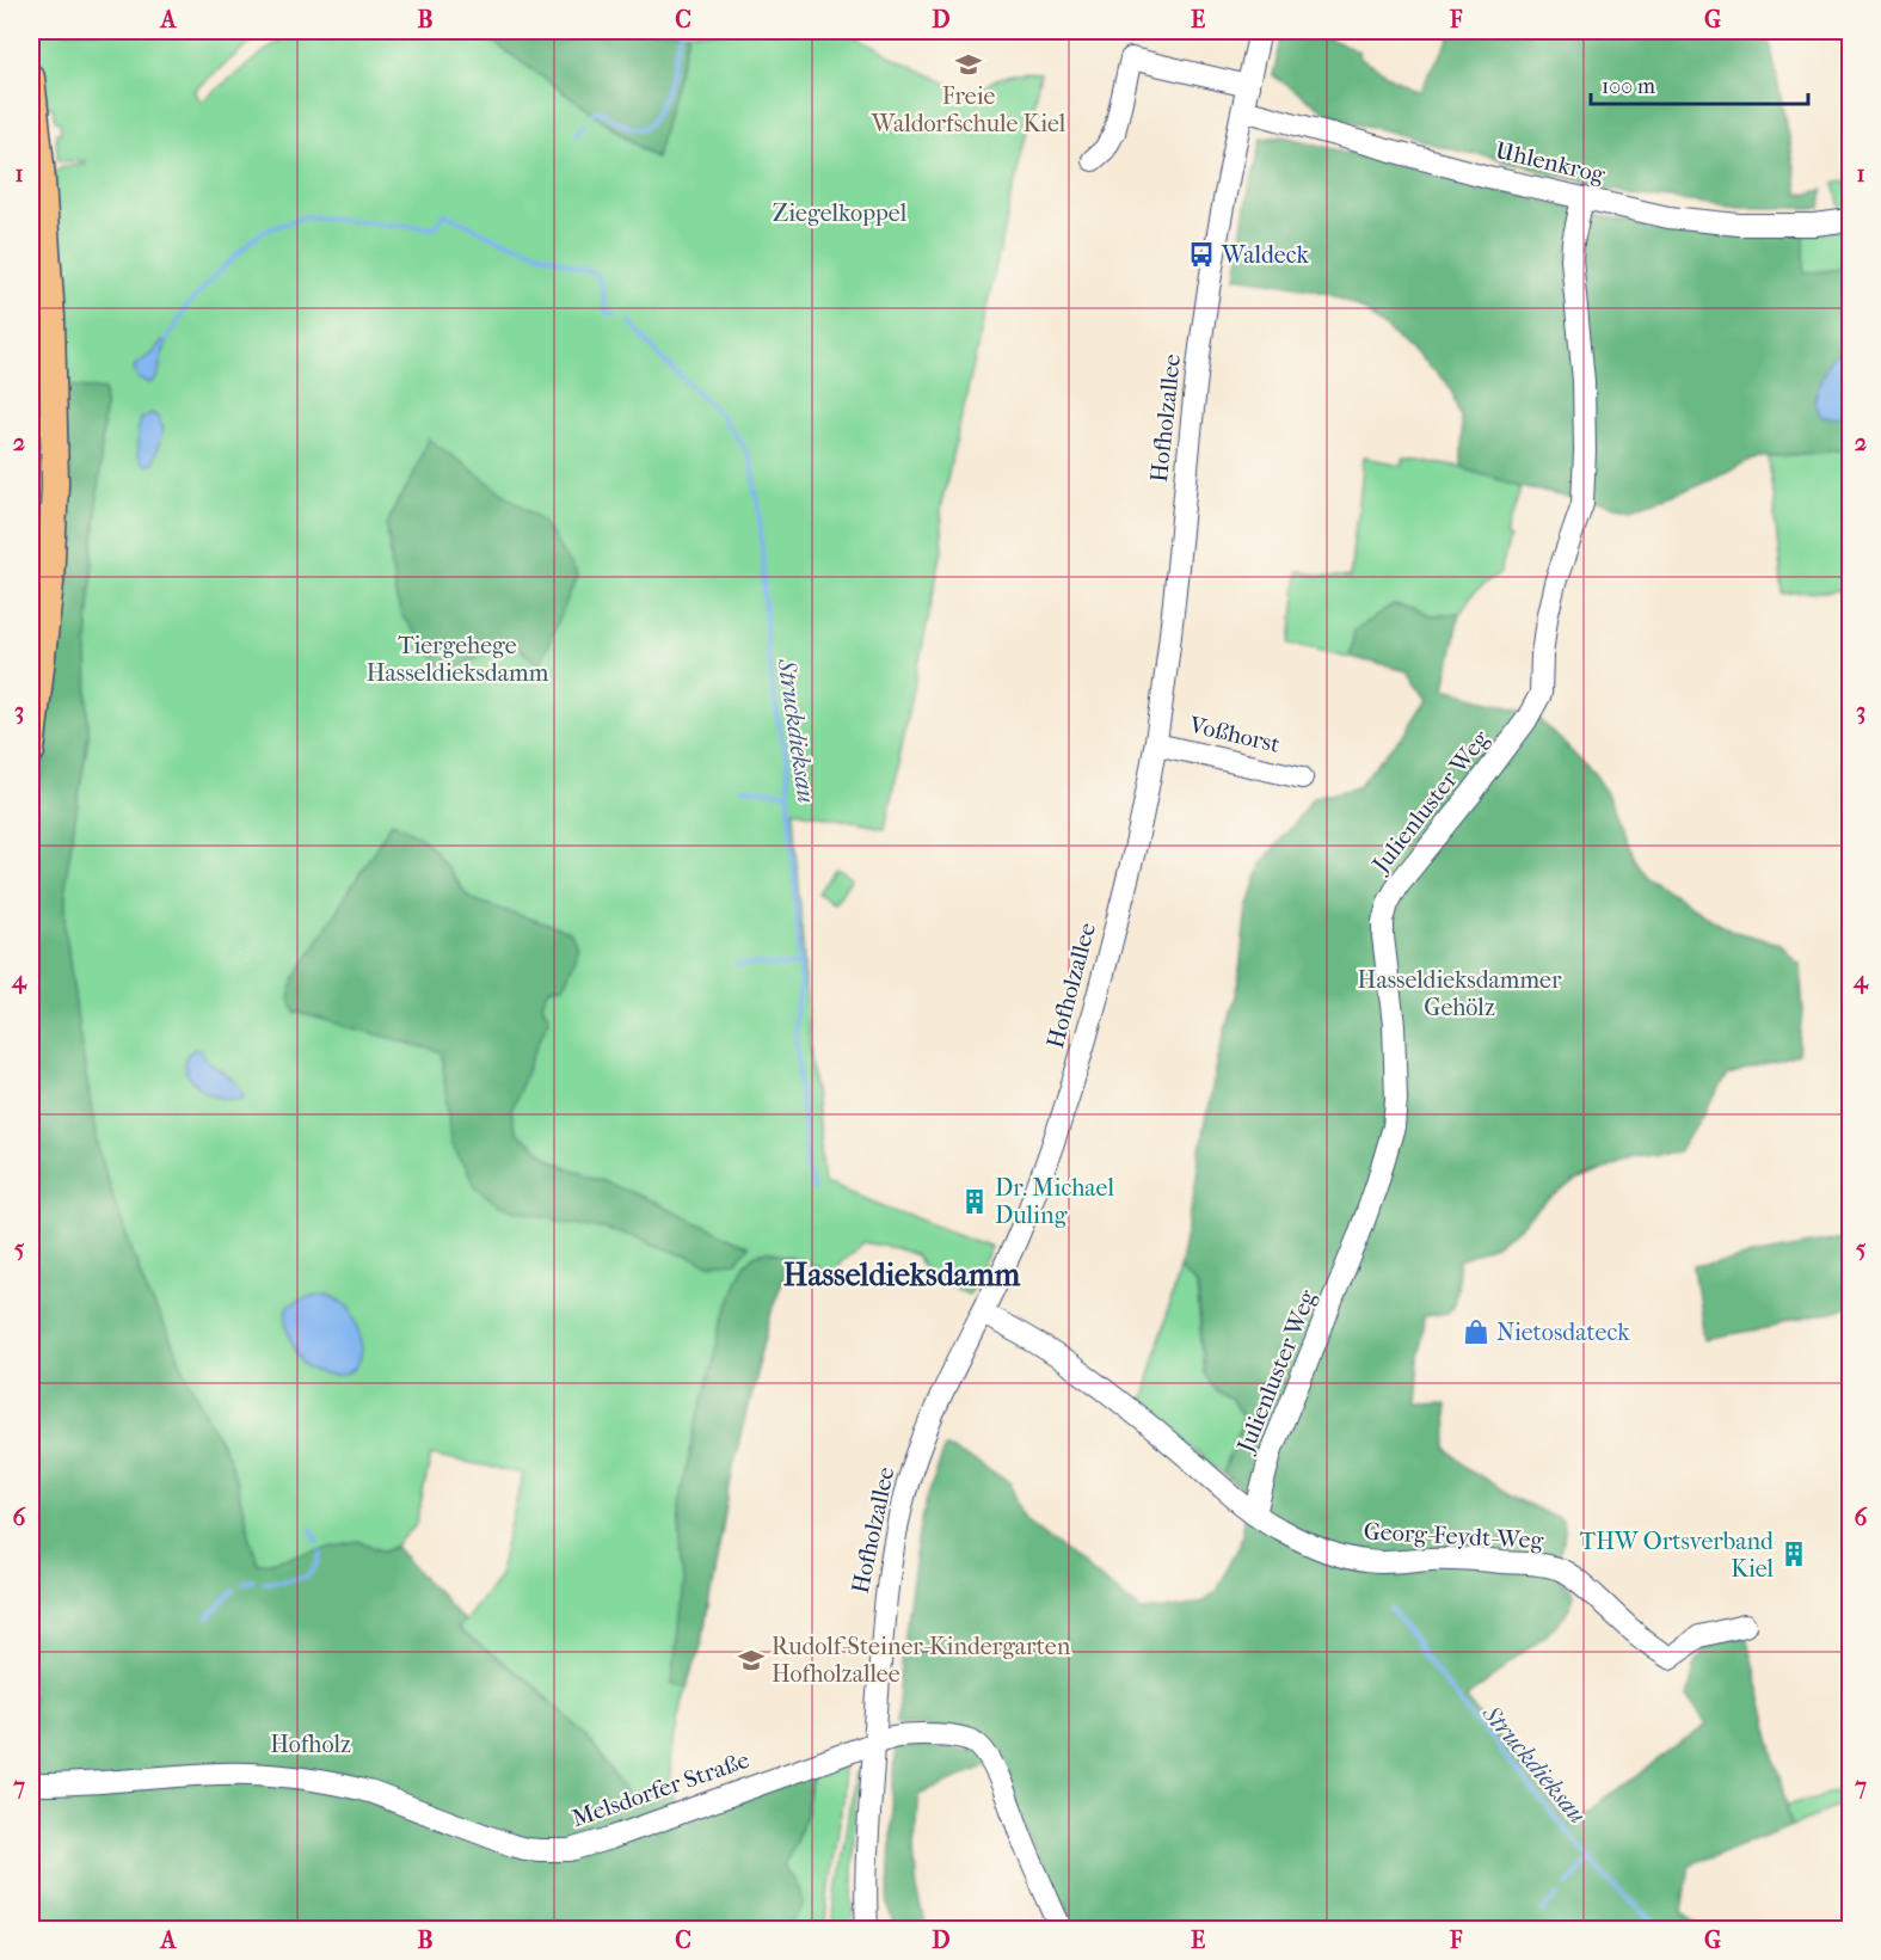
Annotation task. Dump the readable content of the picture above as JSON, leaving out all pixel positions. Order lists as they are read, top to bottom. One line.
{"streets":{"street":["Uhlenkrog","Hofholzallee","Voßhorst","Julienluster Weg","Georg-Feydt-Weg","Melsdorfer Straße"]},"crossings":[["Uhlenkrog","Hofholzallee"],["Uhlenkrog","Julienluster Weg"],["Hofholzallee","Voßhorst"],["Hofholzallee","Georg-Feydt-Weg"],["Hofholzallee","Melsdorfer Straße"],["Julienluster Weg","Georg-Feydt-Weg"]],"districts":["Hasseldieksdamm"],"water":["Struckdieksau"],"parks":["Ziegelkoppel","Tiergehege Hasseldieksdamm","Hasseldieksdammer Gehölz","Hofholz"],"places":{"school or university":["Freie Waldorfschule Kiel","Rudolf-Steiner-Kindergarten Hofholzallee"],"bus stop":["Waldeck"],"building":["Dr. Michael Duling","THW Ortsverband Kiel"],"shop":["Nietosdateck"]},"scale_bar":"100 m","grid":{"columns":["A","B","C","D","E","F","G"],"rows":["1","2","3","4","5","6","7"]}}
